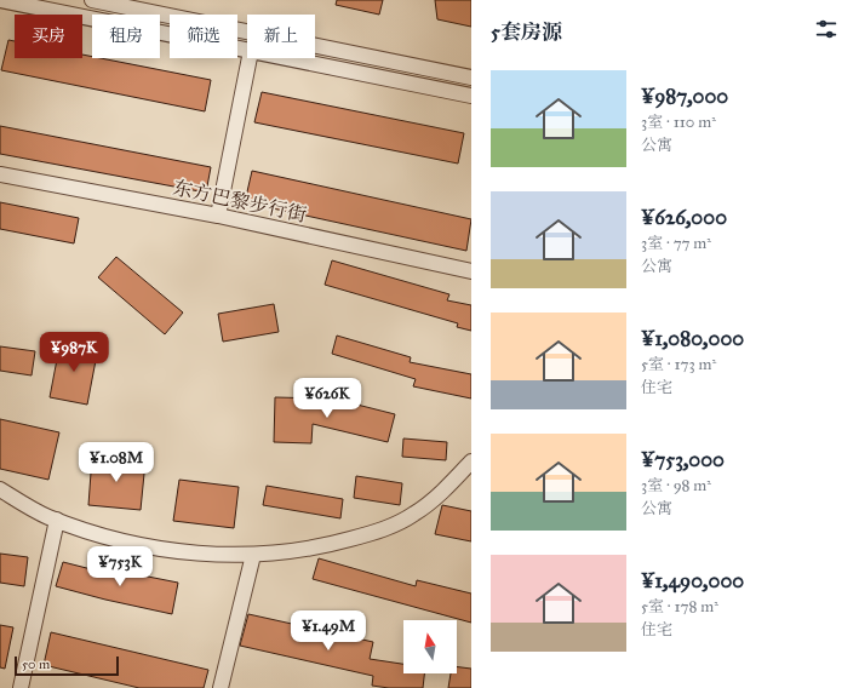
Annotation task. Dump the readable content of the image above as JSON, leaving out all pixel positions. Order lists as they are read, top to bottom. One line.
{"streets":{"street":["东方巴黎步行街"]},"scale_bar":"50 m","north":"top","page":{"heading":"5套房源","chip":["买房","租房","筛选","新上"],"list":[{"name":"¥987,000","note":"3室 · 110 m² · 公寓"},{"name":"¥626,000","note":"3室 · 77 m² · 公寓"},{"name":"¥1,080,000","note":"5室 · 173 m² · 住宅"},{"name":"¥753,000","note":"3室 · 98 m² · 公寓"},{"name":"¥1,490,000","note":"5室 · 178 m² · 住宅"}],"price":["¥987K","¥626K","¥1.08M","¥753K","¥1.49M"],"scale":"50 m"}}
